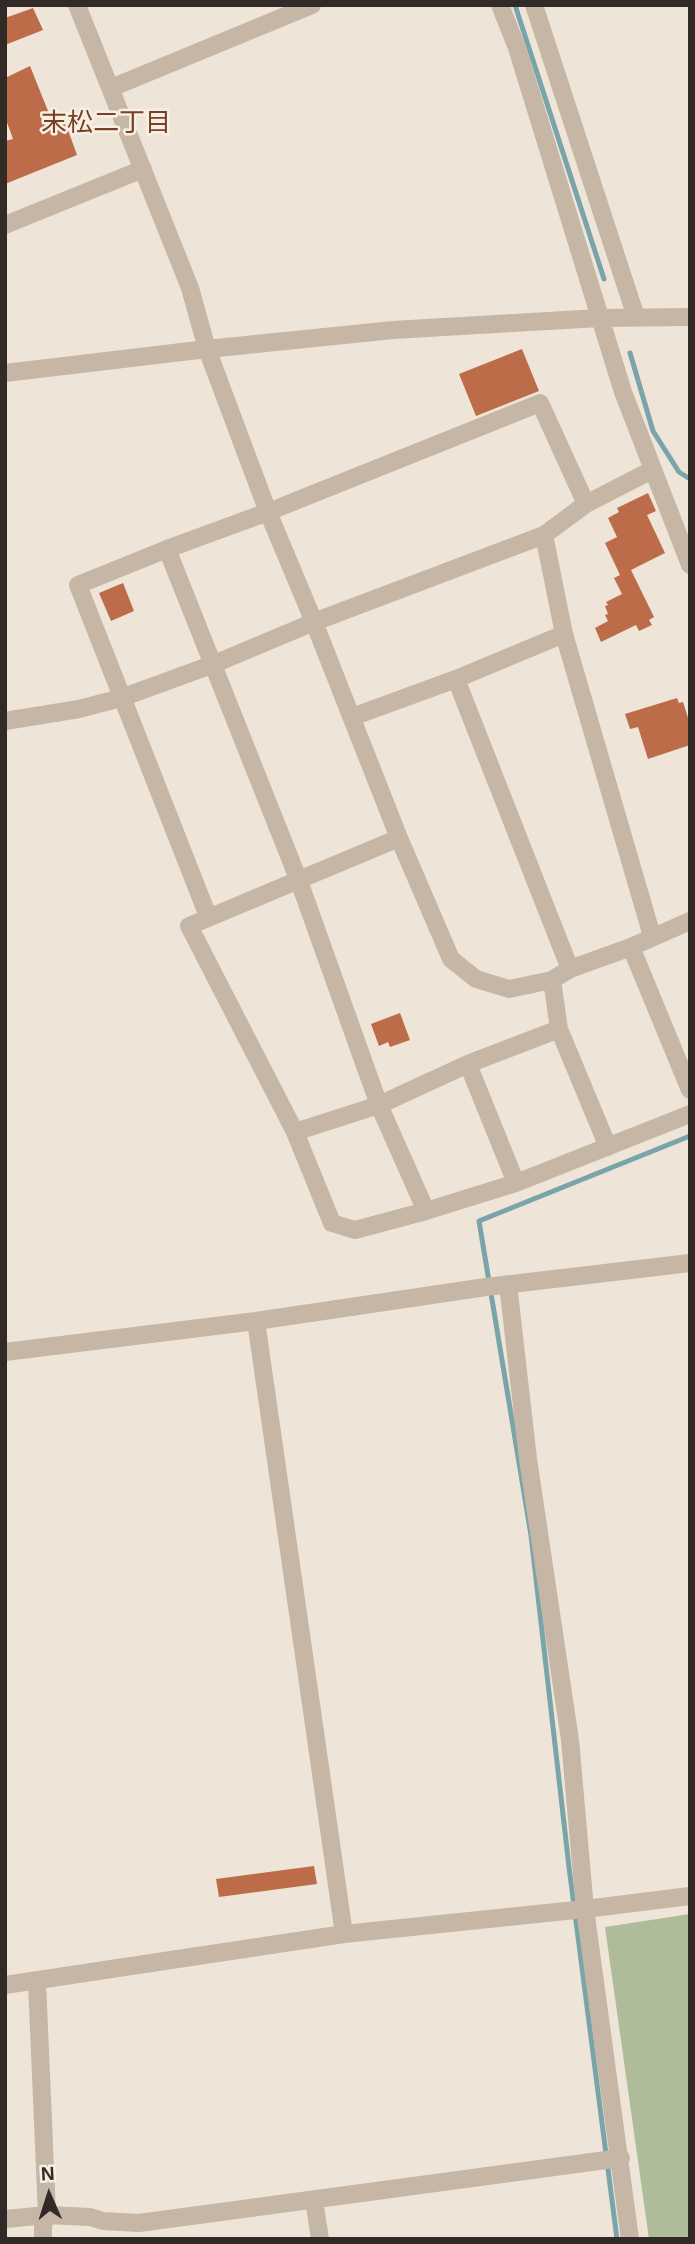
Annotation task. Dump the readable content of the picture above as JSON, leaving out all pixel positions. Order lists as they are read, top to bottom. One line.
{"districts":["末松二丁目"],"north":"top"}
